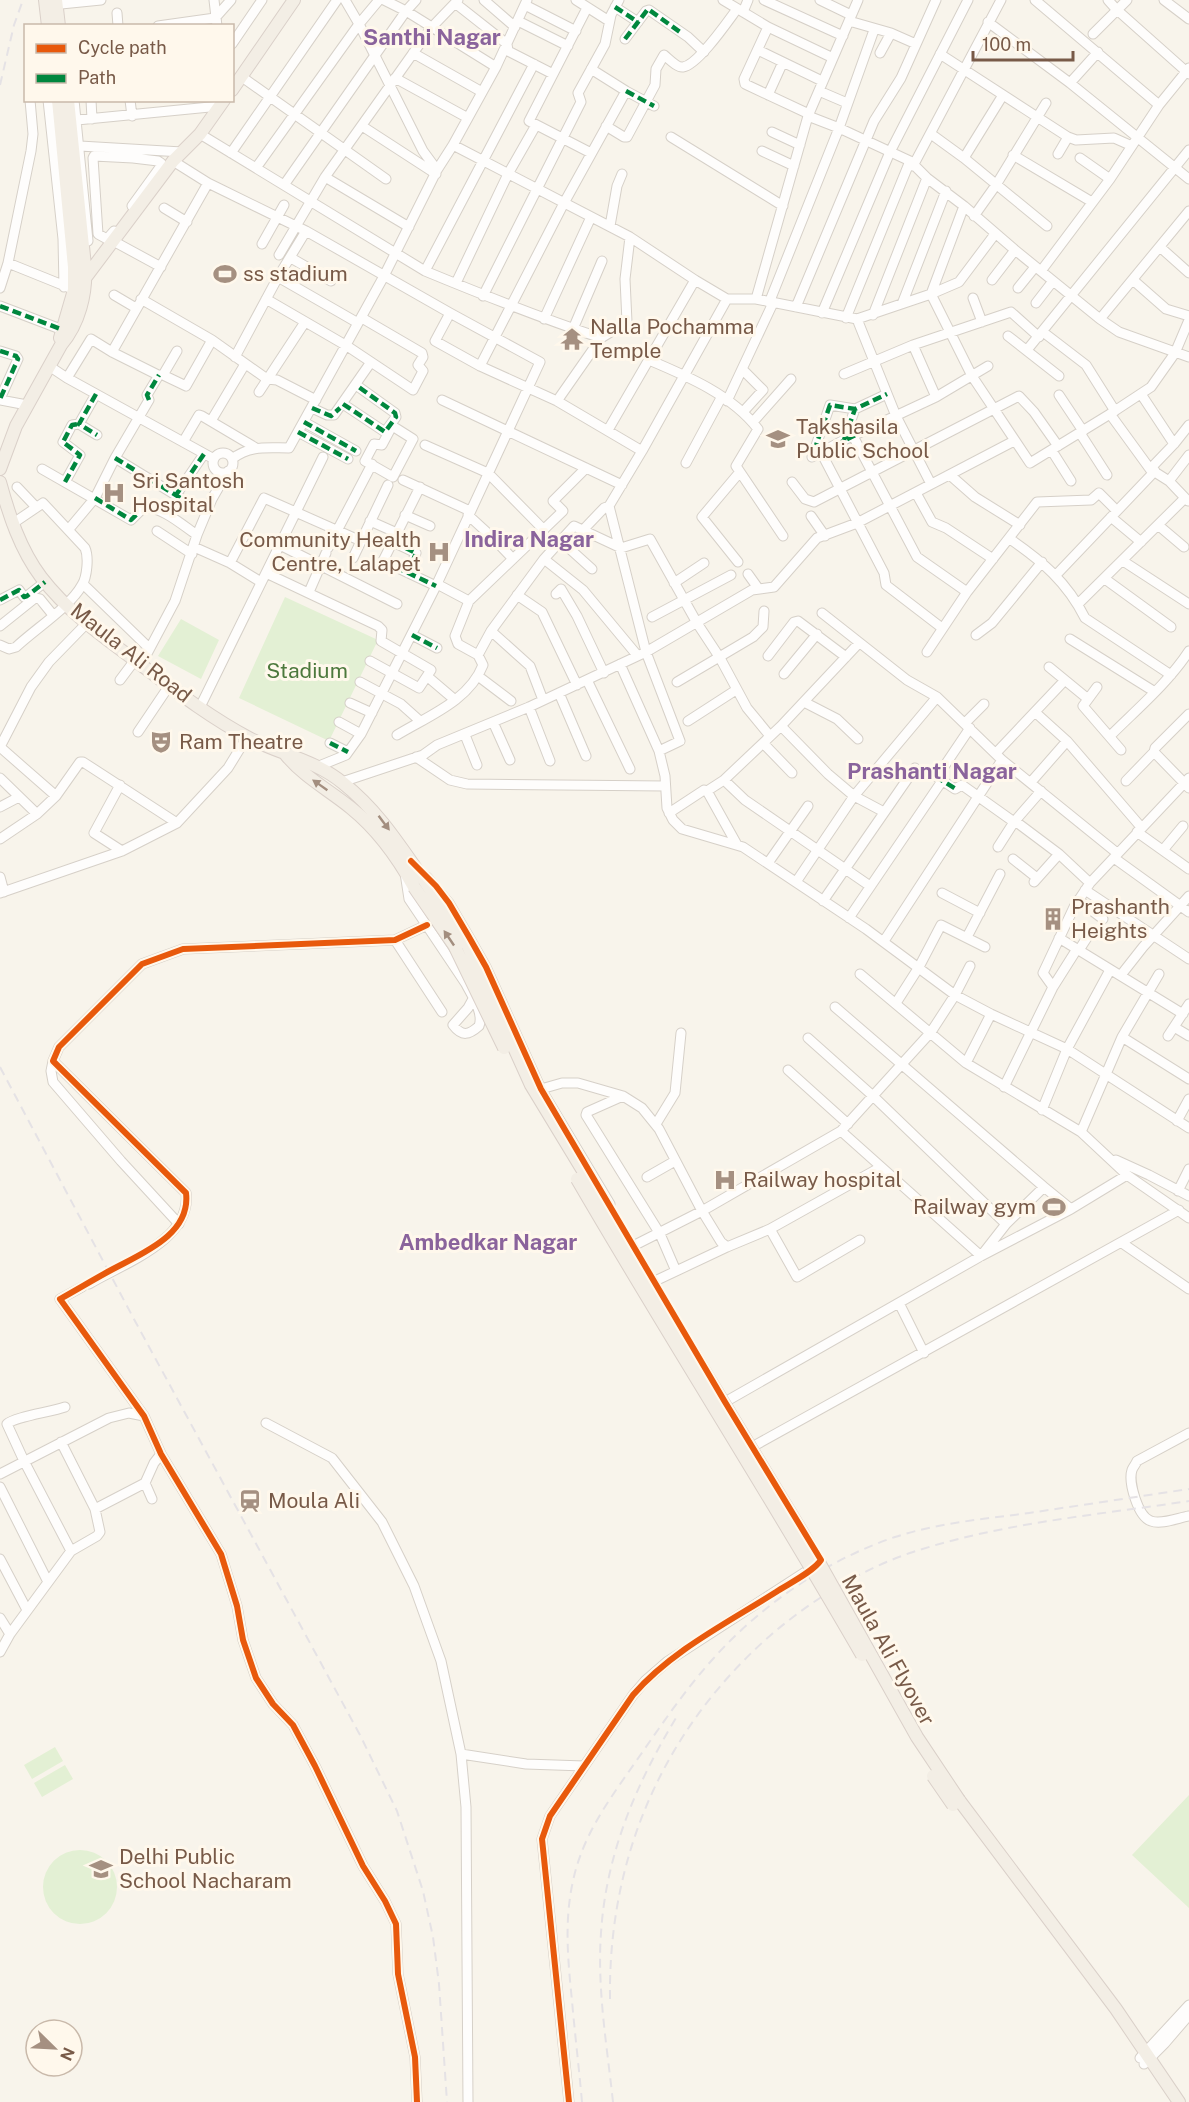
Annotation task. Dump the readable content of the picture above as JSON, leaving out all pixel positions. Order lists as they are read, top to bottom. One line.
{"streets":{"main road":["Maula Ali Road","Maula Ali Flyover"]},"crossings":[["Maula Ali Road","Maula Ali Flyover"]],"districts":["Santhi Nagar","Indira Nagar","Prashanti Nagar","Ambedkar Nagar"],"parks":["Stadium"],"places":{"sports":["ss stadium","Railway gym"],"temple":["Nalla Pochamma Temple"],"school or university":["Takshasila Public School","Delhi Public School Nacharam"],"hospital":["Sri Santosh Hospital","Community Health Centre, Lalapet","Railway hospital"],"theatre":["Ram Theatre"],"building":["Prashanth Heights"],"station":["Moula Ali"]},"legend":["Cycle path","Path"],"scale_bar":"100 m","north":"bottom right"}
